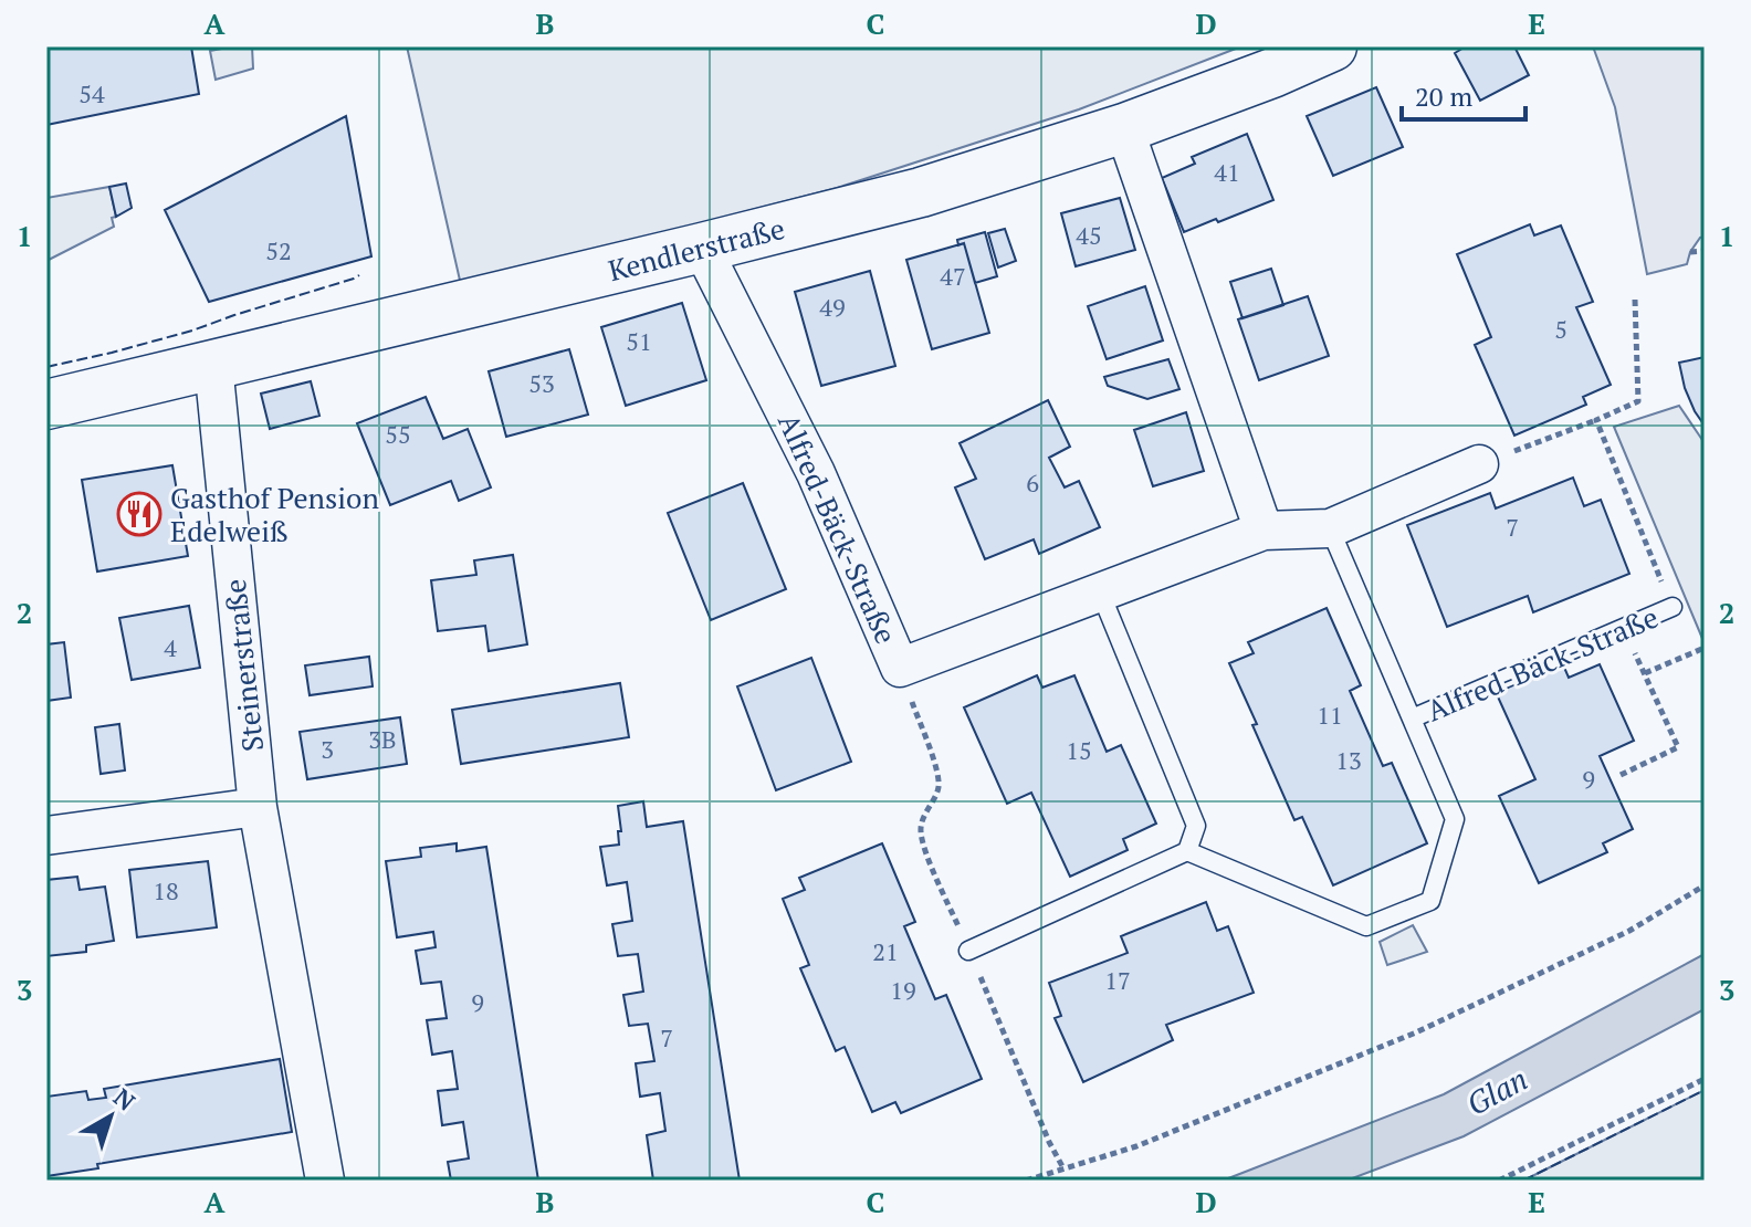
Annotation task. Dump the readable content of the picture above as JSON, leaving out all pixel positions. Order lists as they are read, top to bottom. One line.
{"streets":{"street":["Kendlerstraße","Alfred-Bäck-Straße","Steinerstraße"]},"crossings":[["Kendlerstraße","Alfred-Bäck-Straße"],["Kendlerstraße","Steinerstraße"]],"water":["Glan"],"places":{"restaurant":["Gasthof Pension Edelweiß"]},"house_numbers":["54","41","45","52","47","49","5","51","53","55","6","7","4","11","3B","3","15","13","9","18","21","17","19","9","7"],"scale_bar":"20 m","north":"top right","grid":{"columns":["A","B","C","D","E"],"rows":["1","2","3"]}}
